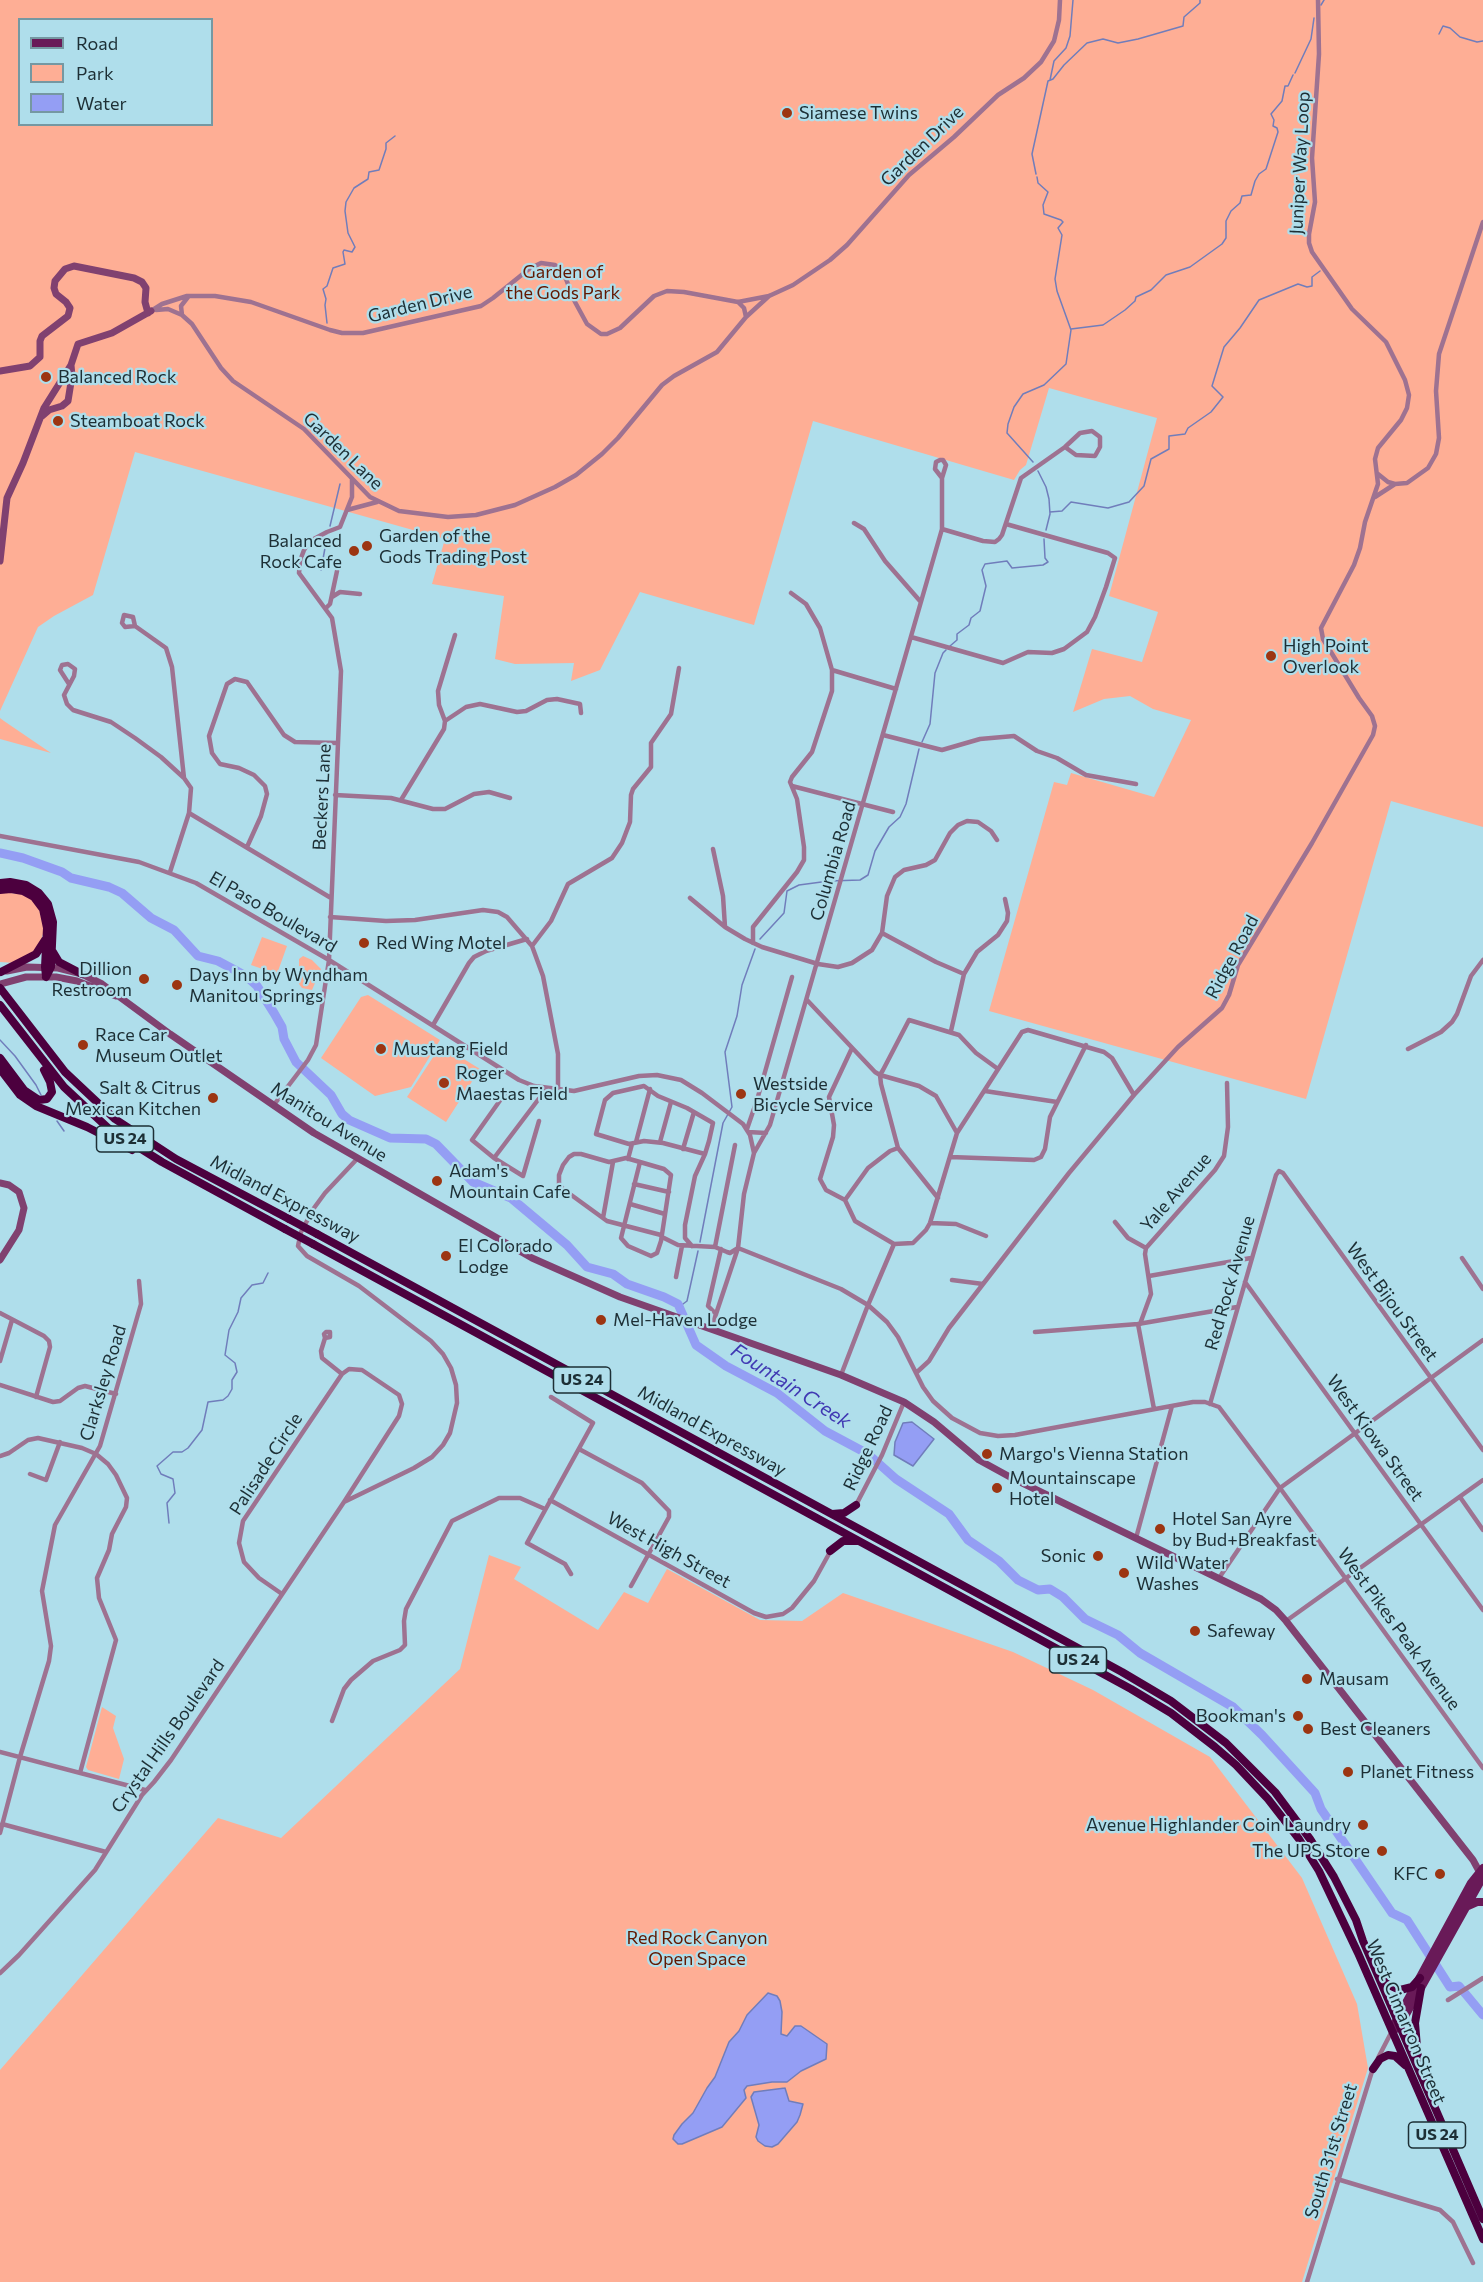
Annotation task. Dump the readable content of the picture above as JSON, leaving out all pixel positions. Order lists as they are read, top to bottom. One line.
{"streets":{"highway":["US 24","Midland Expressway","West Cimarron Street"],"main road":["Garden Drive","Manitou Avenue","South 31st Street"],"street":["Juniper Way Loop","Garden Lane","Beckers Lane","Columbia Road","El Paso Boulevard","Ridge Road","Yale Avenue","Red Rock Avenue","West Bijou Street","Clarksley Road","West Kiowa Street","Palisade Circle","West High Street","West Pikes Peak Avenue","Crystal Hills Boulevard"]},"crossings":[["Garden Drive","Garden Lane"],["Juniper Way Loop","Ridge Road"],["Garden Lane","Beckers Lane"],["Beckers Lane","El Paso Boulevard"],["Beckers Lane","Manitou Avenue"],["Columbia Road","El Paso Boulevard"],["Columbia Road","Manitou Avenue"],["Ridge Road","Manitou Avenue"],["Manitou Avenue","Midland Expressway"],["Manitou Avenue","South 31st Street"],["Midland Expressway","West Cimarron Street"],["Red Rock Avenue","West Bijou Street"],["Red Rock Avenue","West Kiowa Street"],["Red Rock Avenue","West Pikes Peak Avenue"],["Palisade Circle","Crystal Hills Boulevard"],["West Cimarron Street","South 31st Street"]],"water":["Fountain Creek"],"parks":["Garden of the Gods Park","Red Rock Canyon Open Space"],"places":["Siamese Twins","Balanced Rock","Steamboat Rock","Garden of the Gods Trading Post","Balanced Rock Cafe","High Point Overlook","Red Wing Motel","Dillion Restroom","Days Inn by Wyndham Manitou Springs","Race Car Museum Outlet","Mustang Field","Roger Maestas Field","Westside Bicycle Service","Salt & Citrus Mexican Kitchen","Adam's Mountain Cafe","El Colorado Lodge","Mel-Haven Lodge","Margo's Vienna Station","Mountainscape Hotel","Hotel San Ayre by Bud+Breakfast","Sonic","Wild Water Washes","Safeway","Mausam","Bookman's","Best Cleaners","Planet Fitness","Avenue Highlander Coin Laundry","The UPS Store","KFC"],"legend":["Road","Park","Water"]}
